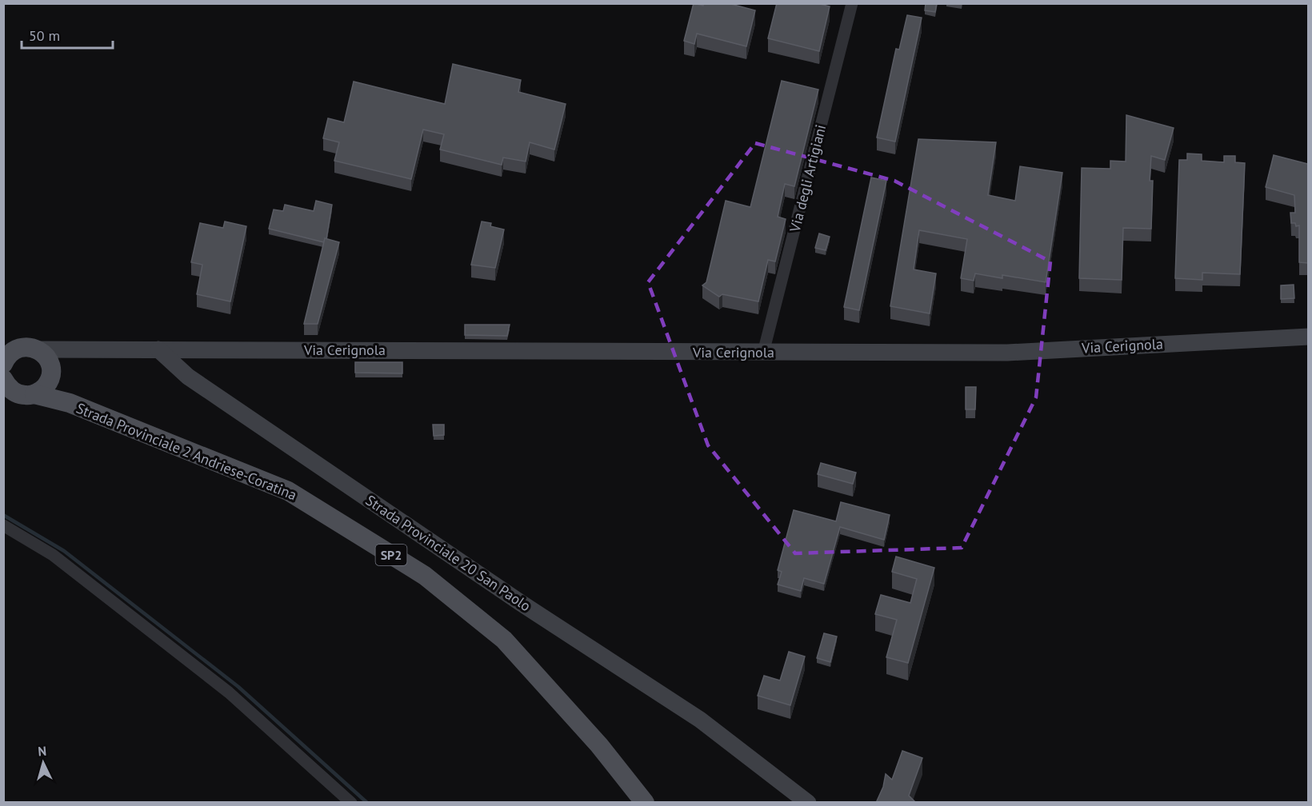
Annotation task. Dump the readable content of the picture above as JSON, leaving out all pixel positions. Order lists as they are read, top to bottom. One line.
{"streets":{"main road":["Strada Provinciale 2 Andriese-Coratina","SP2"],"street":["Via degli Artigiani","Via Cerignola","Strada Provinciale 20 San Paolo"]},"crossings":[["Via degli Artigiani","Via Cerignola"],["Via Cerignola","Strada Provinciale 20 San Paolo"]],"scale_bar":"50 m","north":"top"}
